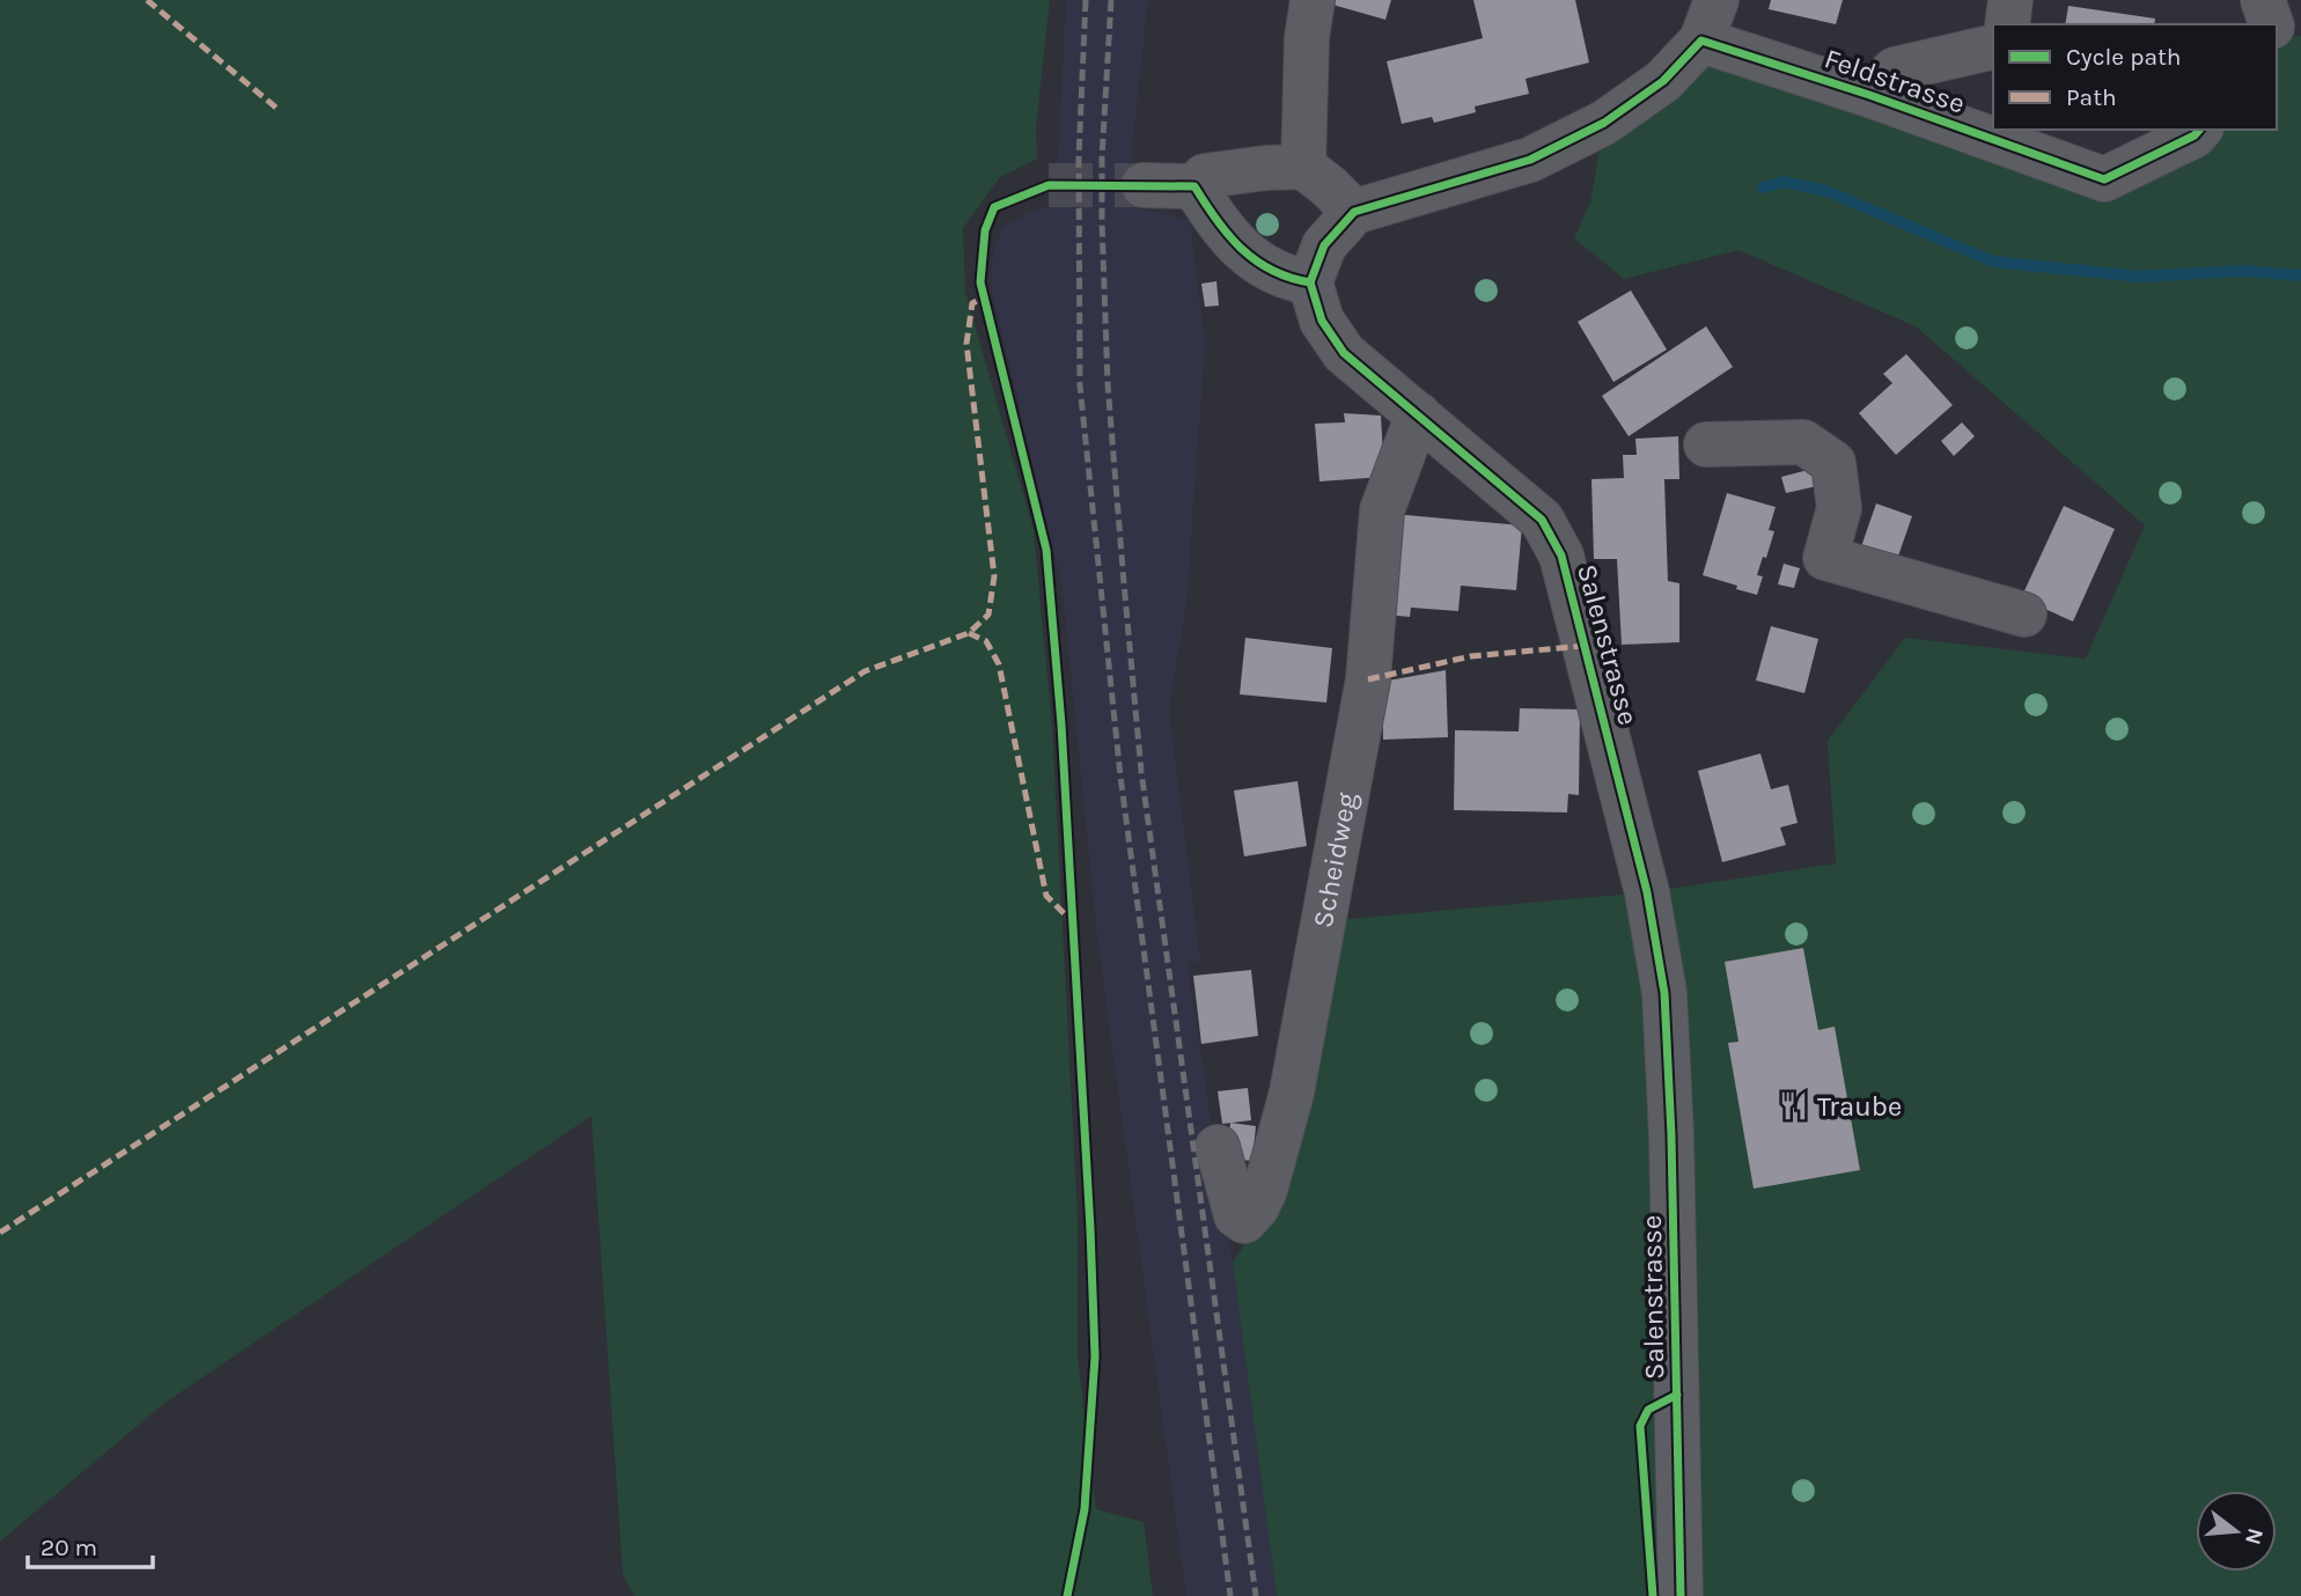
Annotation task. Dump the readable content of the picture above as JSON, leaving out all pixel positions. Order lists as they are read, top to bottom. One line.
{"streets":{"street":["Feldstrasse","Salenstrasse","Scheidweg"]},"crossings":[["Salenstrasse","Scheidweg"]],"places":{"restaurant":["Traube"]},"legend":["Cycle path","Path"],"scale_bar":"20 m","north":"right"}
